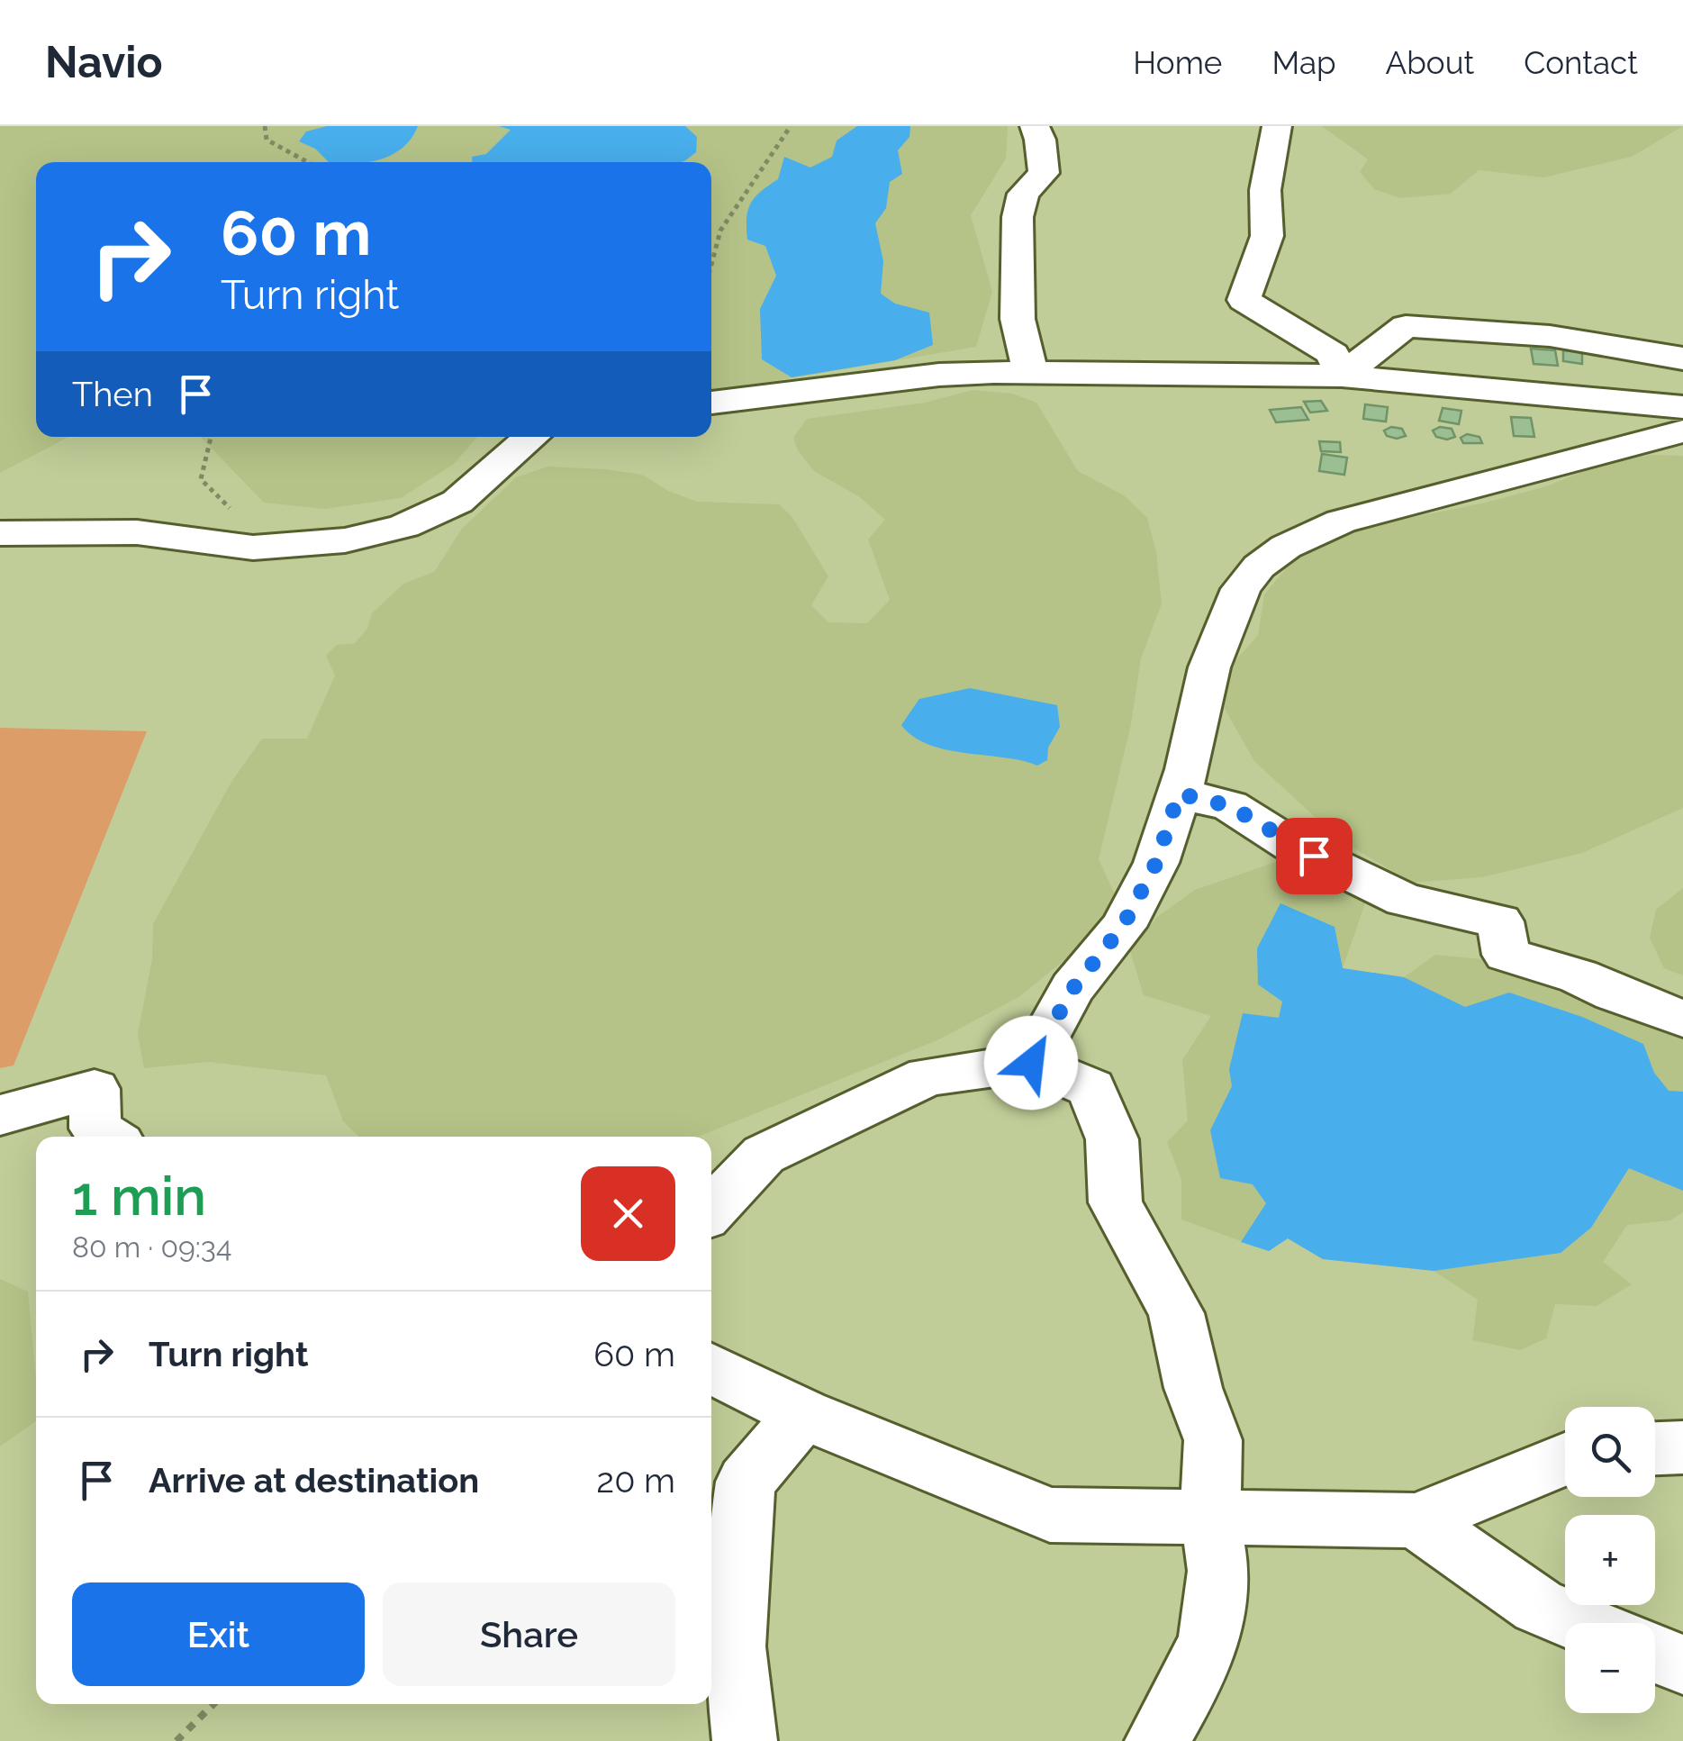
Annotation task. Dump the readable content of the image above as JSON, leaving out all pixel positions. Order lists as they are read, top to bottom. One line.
{"page":{"header":"Navio","nav":["Home","Map","About","Contact"],"turn":["60 m","Turn right"],"then":"Then","heading":["1 min","80 m · 09:34"],"list":[{"name":"Turn right","value":"60 m"},{"name":"Arrive at destination","value":"20 m"}],"map_buttons":["+","−"],"buttons":["Exit","Share"]}}
